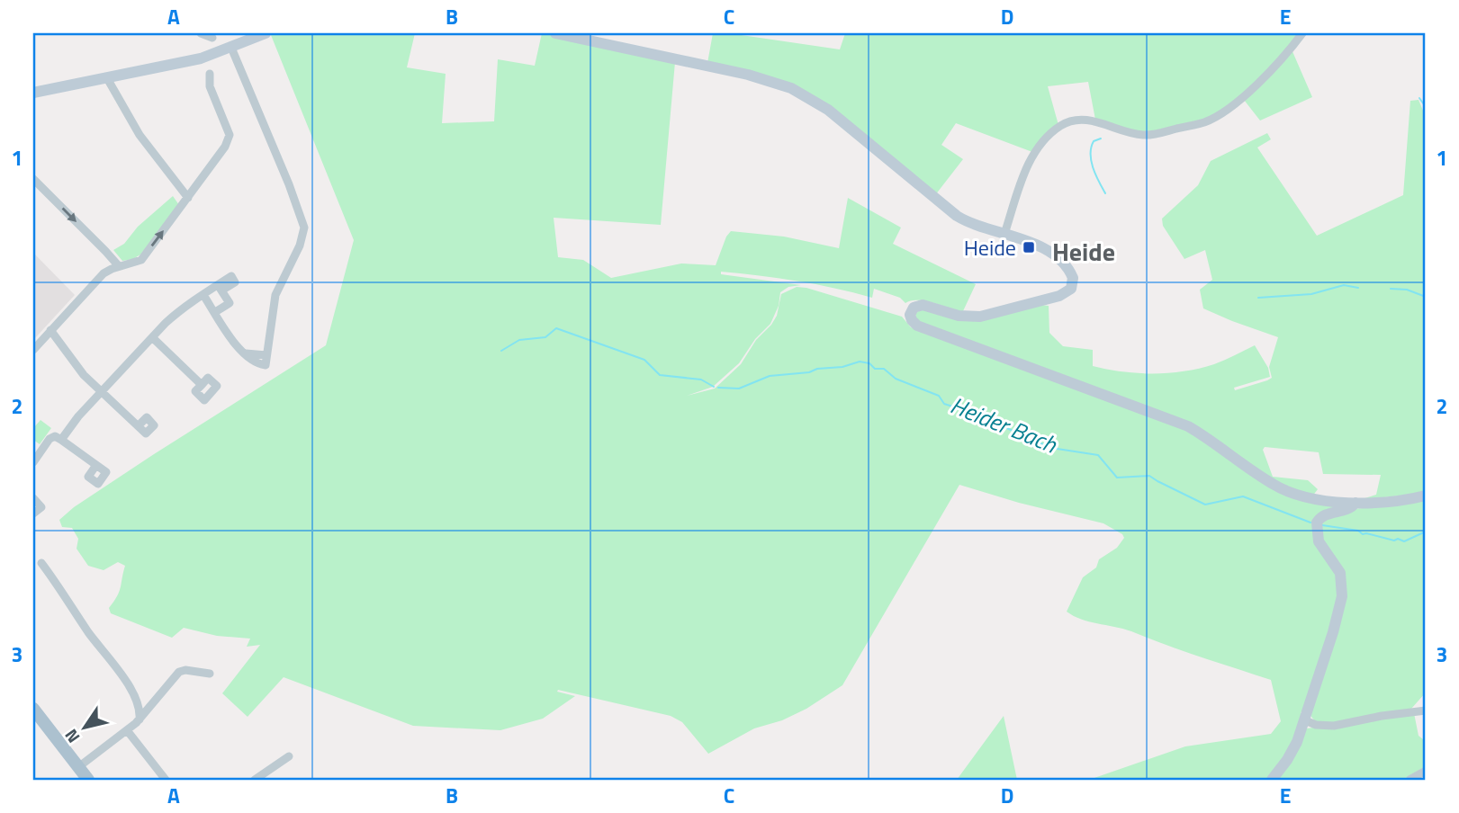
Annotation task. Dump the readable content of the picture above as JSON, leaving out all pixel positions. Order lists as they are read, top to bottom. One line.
{"districts":["Heide"],"water":["Heider Bach"],"places":{"transit":["Heide"]},"north":"bottom left","grid":{"columns":["A","B","C","D","E"],"rows":["1","2","3"]}}
